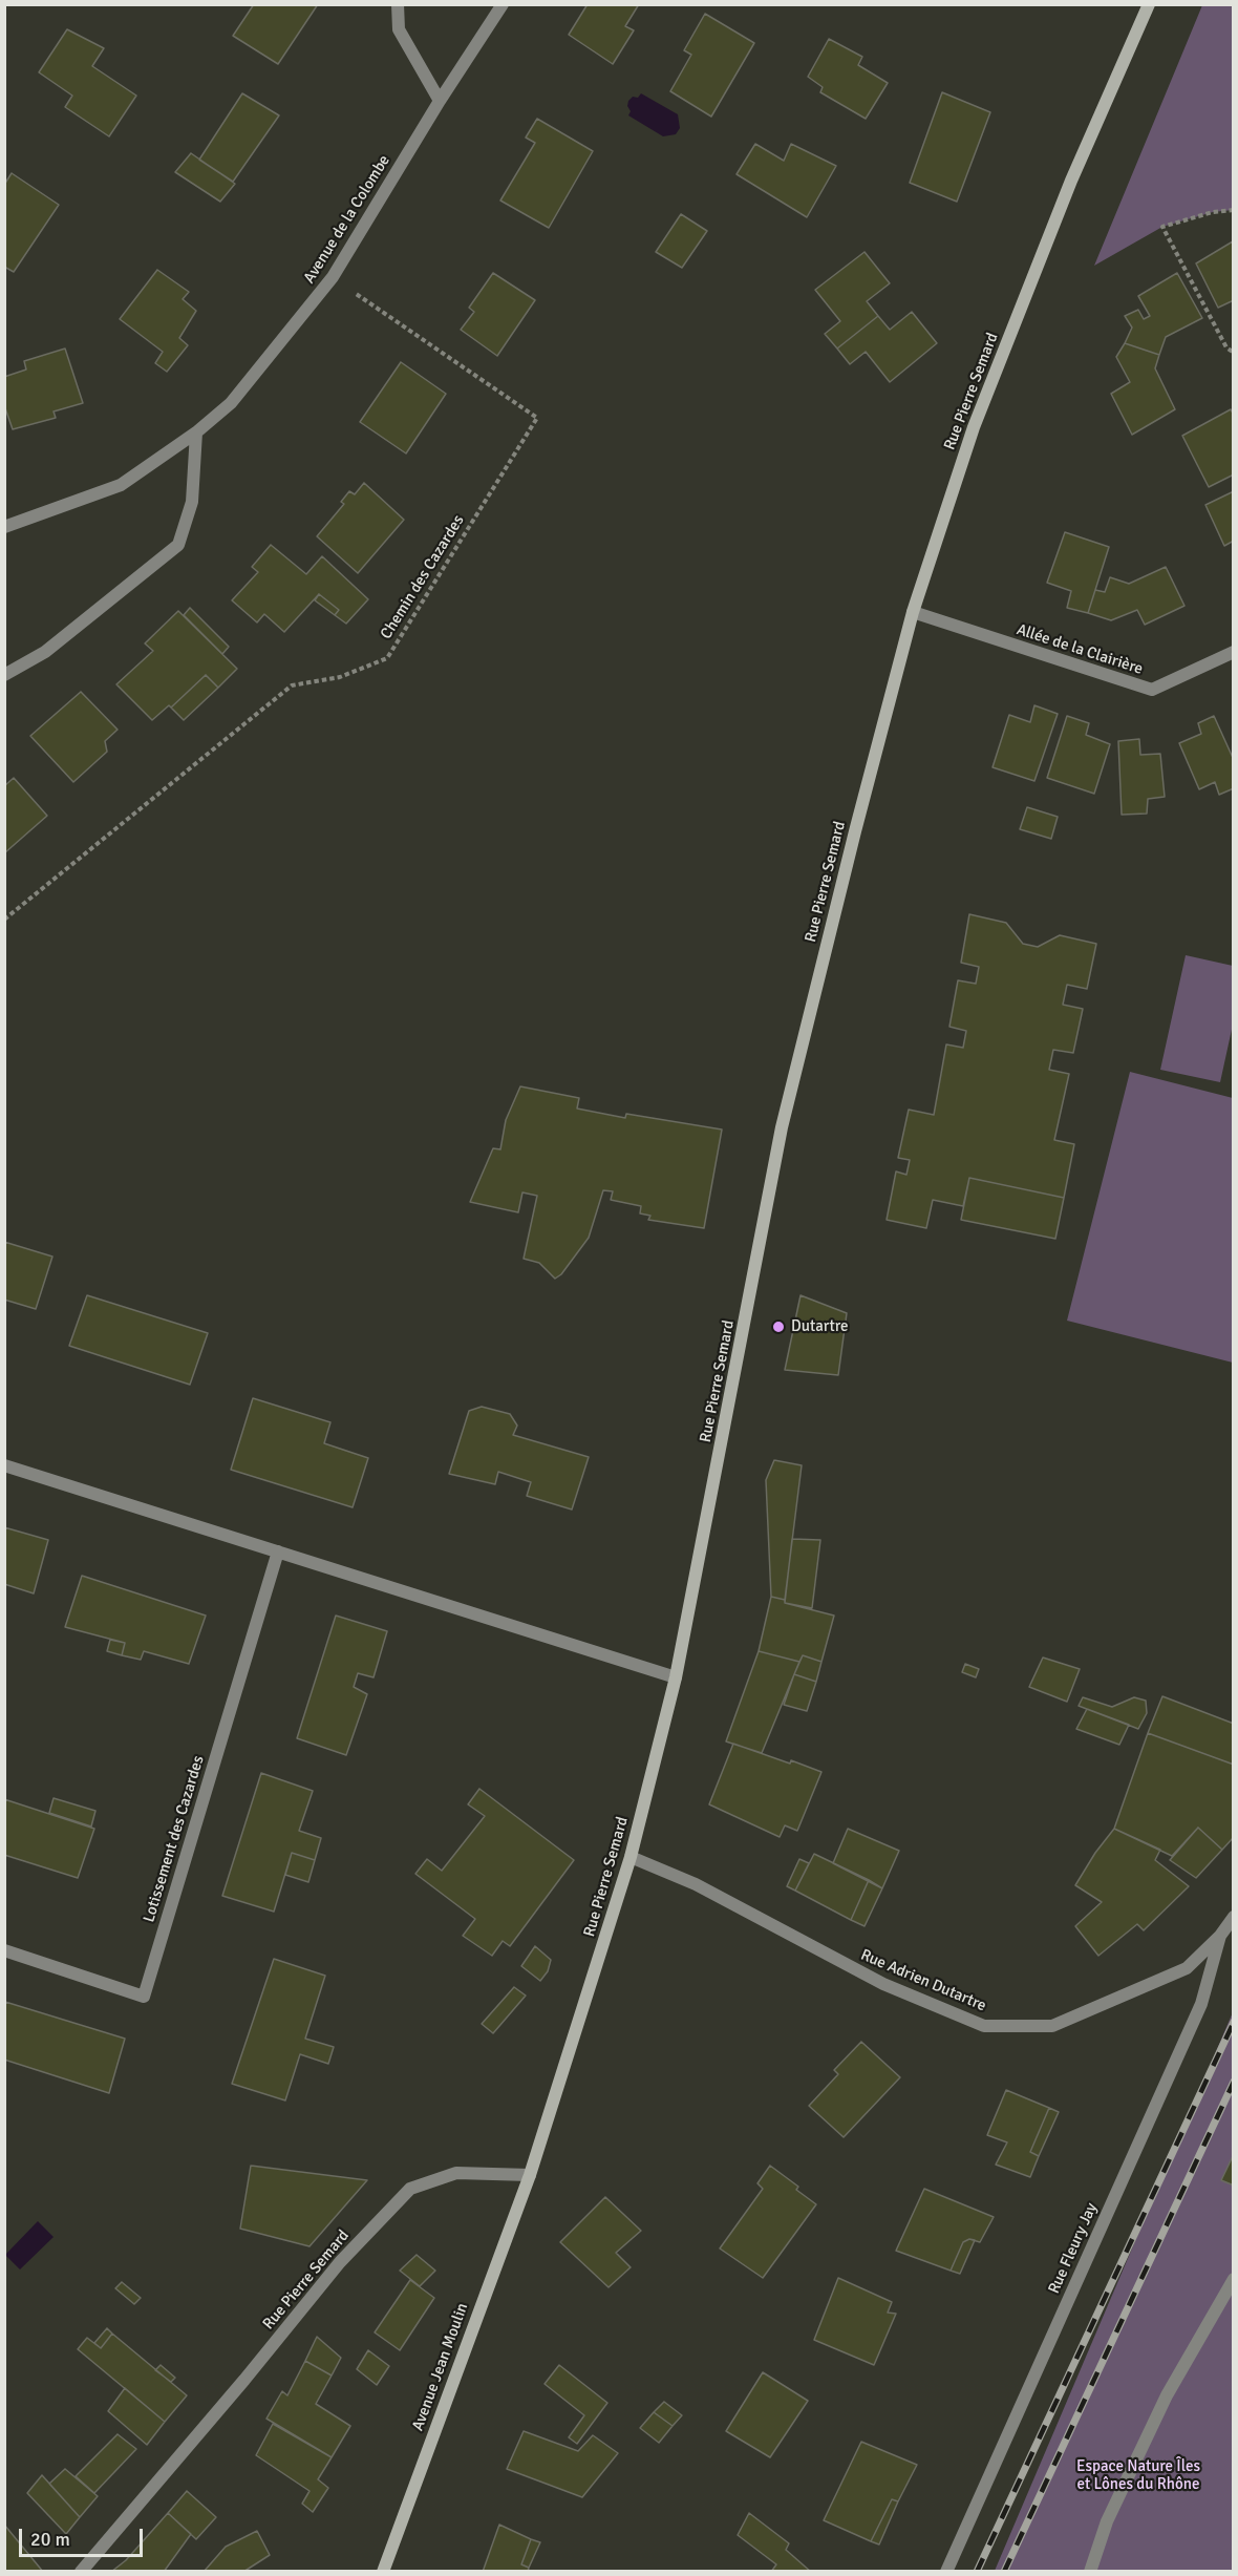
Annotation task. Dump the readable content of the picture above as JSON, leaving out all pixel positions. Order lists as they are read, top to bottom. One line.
{"streets":{"main road":["Rue Pierre Semard","Avenue Jean Moulin"],"street":["Avenue de la Colombe","Allée de la Clairière","Lotissement des Cazardes","Rue Adrien Dutartre","Rue Fleury Jay"],"path":["Chemin des Cazardes"]},"crossings":[["Avenue de la Colombe","Chemin des Cazardes"],["Rue Pierre Semard","Allée de la Clairière"],["Rue Pierre Semard","Rue Adrien Dutartre"],["Rue Pierre Semard","Avenue Jean Moulin"],["Rue Adrien Dutartre","Rue Fleury Jay"]],"parks":["Espace Nature Îles et Lônes du Rhône"],"places":["Dutartre"],"scale_bar":"20 m"}
